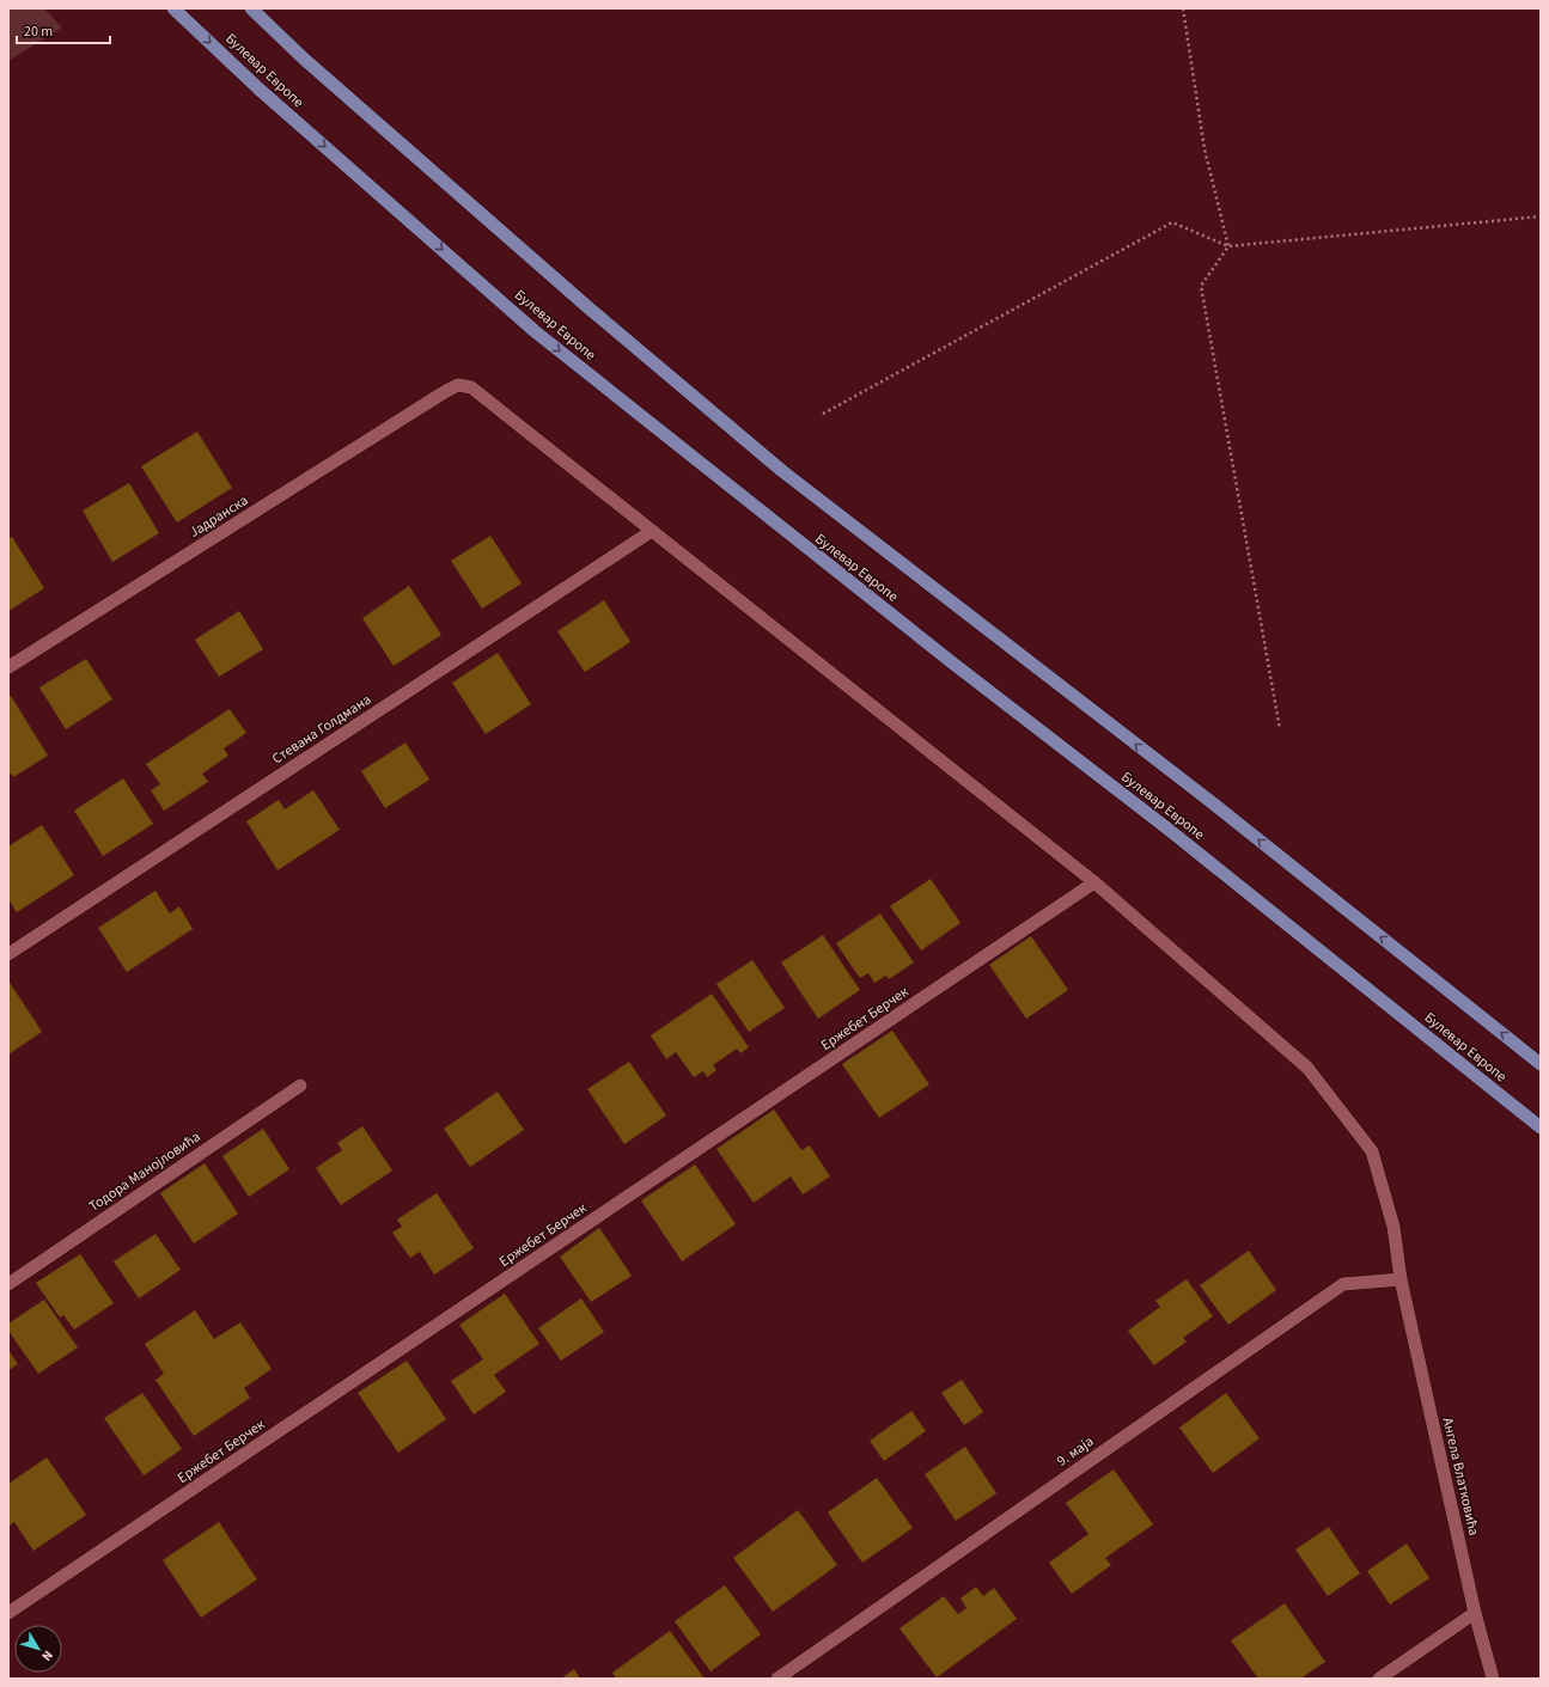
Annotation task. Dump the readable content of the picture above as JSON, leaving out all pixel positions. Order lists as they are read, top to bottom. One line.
{"streets":{"main road":["Булевар Европе"],"street":["Јадранска","Стевана Голдмана","Ержебет Берчек","Тодора Манојловића","9. маја","Ангела Влатковића"]},"crossings":[["Јадранска","Ангела Влатковића"],["Стевана Голдмана","Ангела Влатковића"],["Ержебет Берчек","Ангела Влатковића"],["9. маја","Ангела Влатковића"]],"scale_bar":"20 m","north":"bottom right"}
